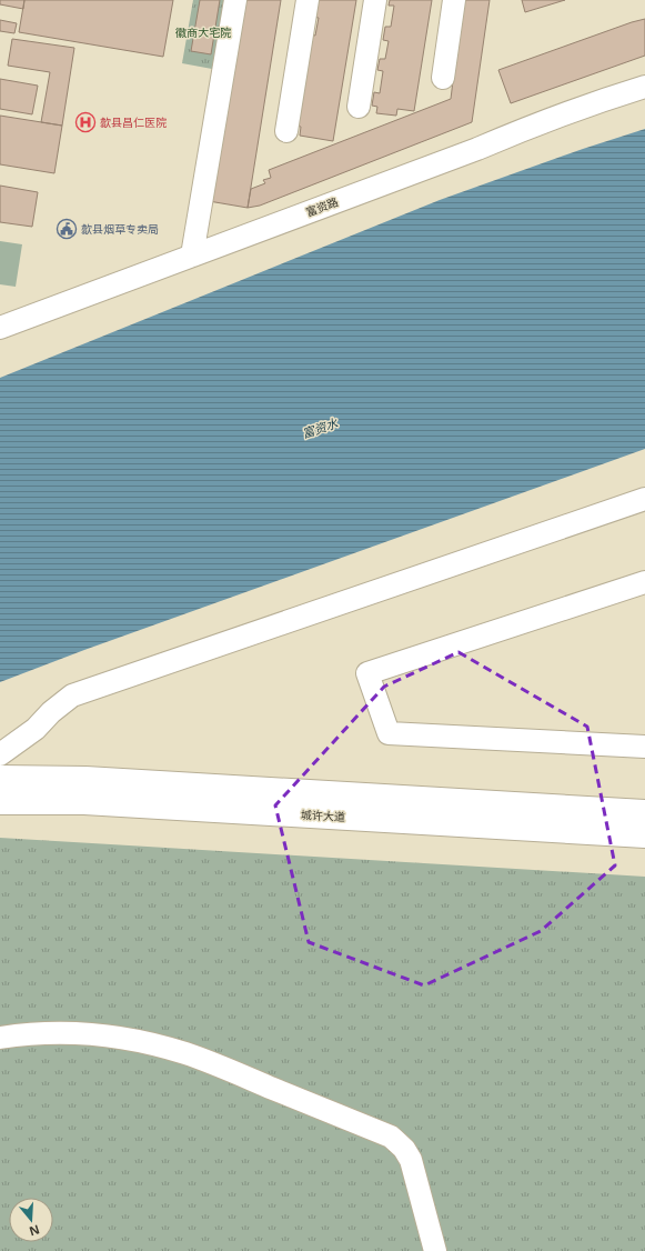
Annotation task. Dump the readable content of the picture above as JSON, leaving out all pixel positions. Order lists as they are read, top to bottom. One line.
{"streets":{"main road":["城许大道"],"street":["富资路"]},"water":["富资水"],"parks":["徽商大宅院"],"places":{"hospital":["歙县昌仁医院"],"public building":["歙县烟草专卖局"]},"north":"bottom"}
